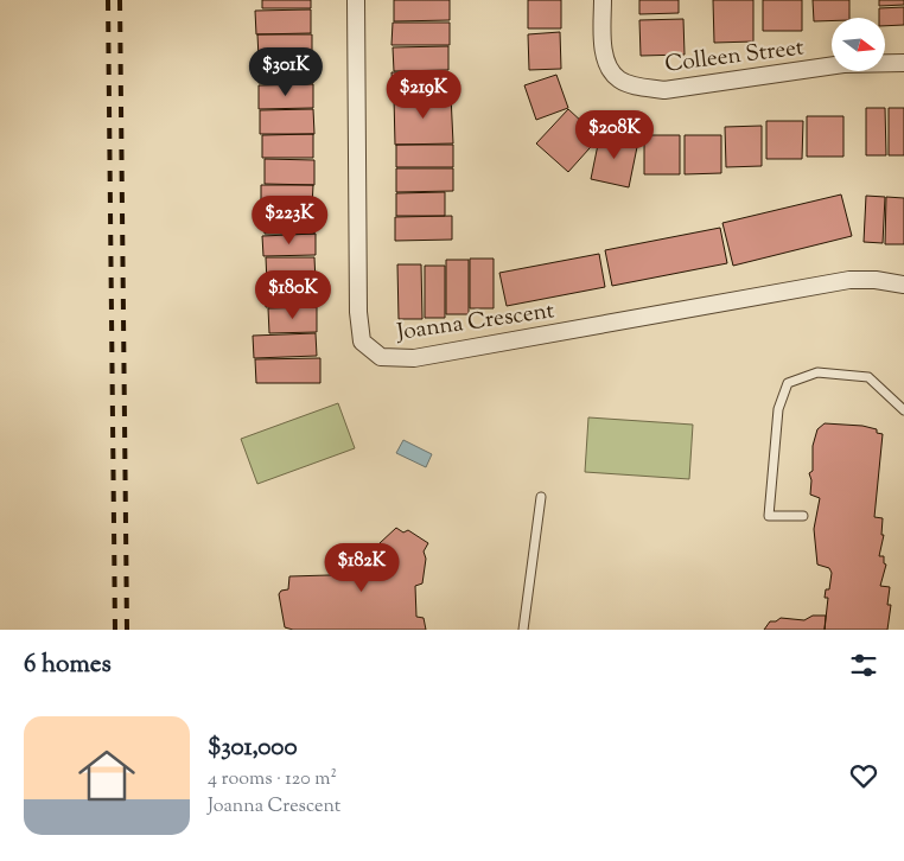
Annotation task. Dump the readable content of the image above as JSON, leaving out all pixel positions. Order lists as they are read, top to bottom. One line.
{"streets":{"street":["Colleen Street","Joanna Crescent"]},"north":"right","page":{"price":["$301K","$219K","$208K","$223K","$180K","$182K"],"heading":"6 homes","list":[{"name":"$301,000","note":"4 rooms · 120 m² · Joanna Crescent"}]}}
